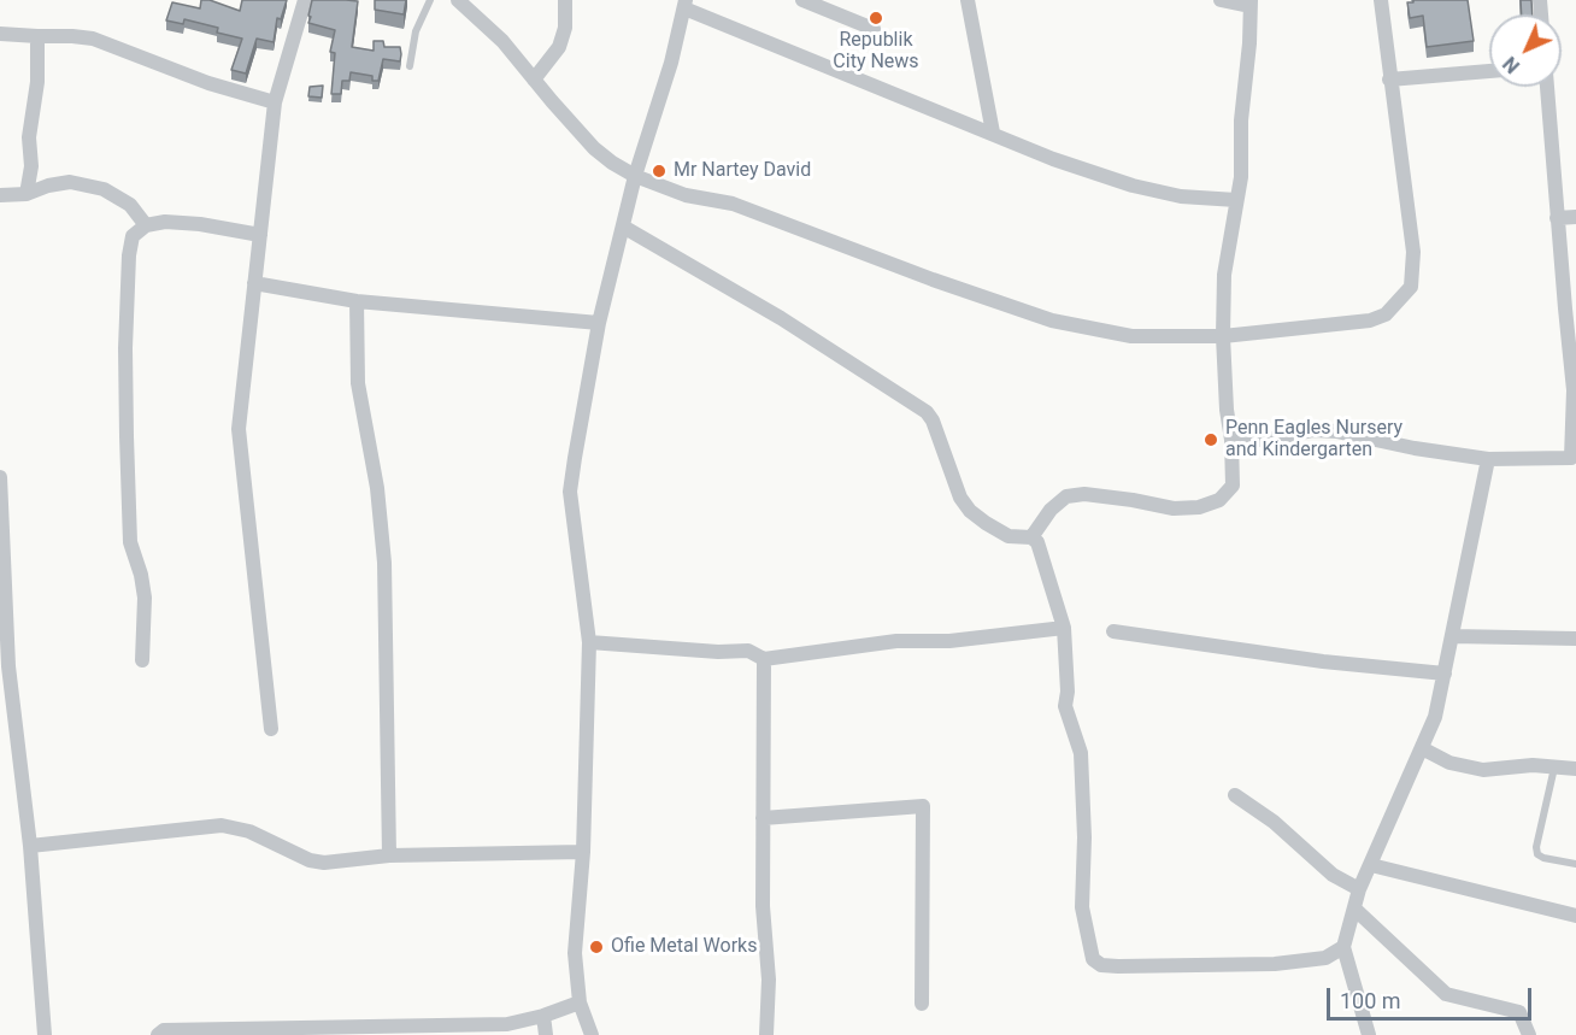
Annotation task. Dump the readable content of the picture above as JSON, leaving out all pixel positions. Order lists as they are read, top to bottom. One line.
{"places":["Republik City News","Mr Nartey David","Penn Eagles Nursery and Kindergarten","Ofie Metal Works"],"scale_bar":"100 m","north":"bottom left"}
